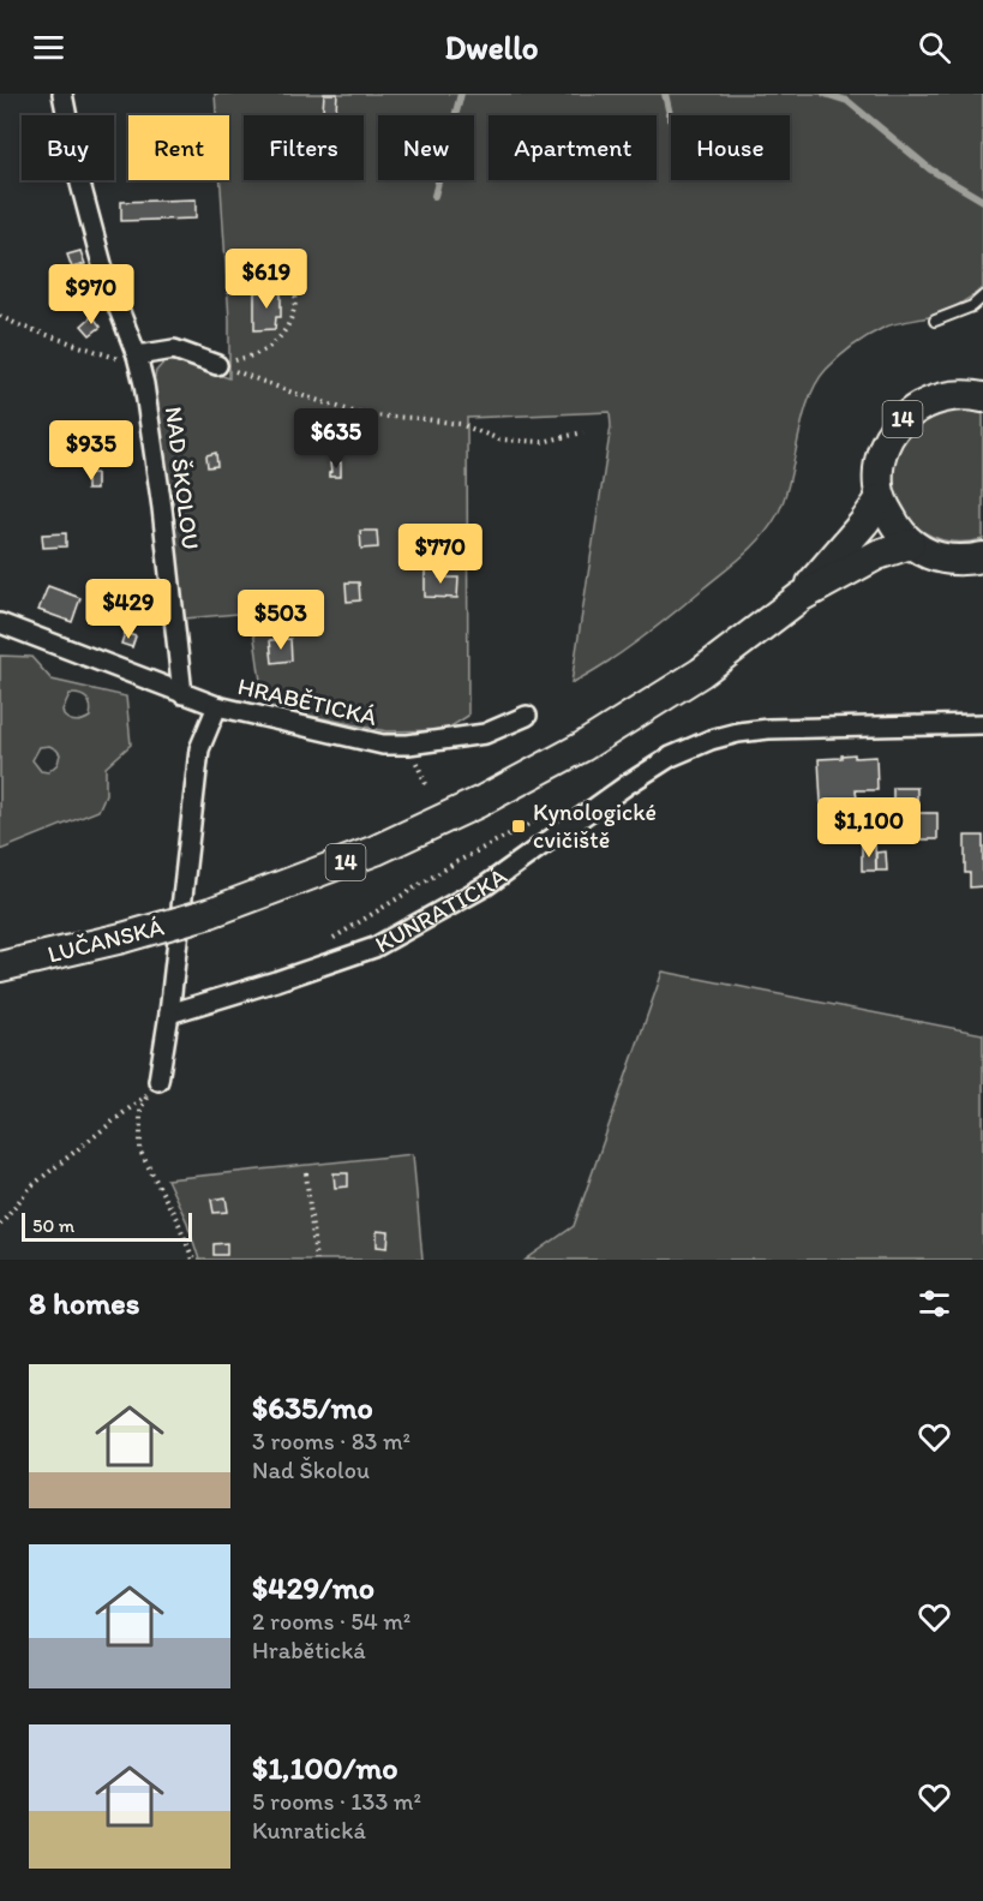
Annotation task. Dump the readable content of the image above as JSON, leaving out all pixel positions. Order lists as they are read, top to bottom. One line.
{"streets":{"main road":["14","LUČANSKÁ"],"street":["NAD ŠKOLOU","HRABĚTICKÁ","KUNRATICKÁ"]},"crossings":[["14","LUČANSKÁ"],["NAD ŠKOLOU","HRABĚTICKÁ"]],"places":{"transit":["Kynologické cvičiště"]},"scale_bar":"50 m","page":{"header":"Dwello","chip":["Buy","Rent","Filters","New","Apartment","House"],"price":["$619","$970","$635","$935","$770","$429","$503","$1,100"],"scale":"50 m","heading":"8 homes","list":[{"name":"$635/mo","note":"3 rooms · 83 m² · Nad Školou"},{"name":"$429/mo","note":"2 rooms · 54 m² · Hrabětická"},{"name":"$1,100/mo","note":"5 rooms · 133 m² · Kunratická"}]}}
